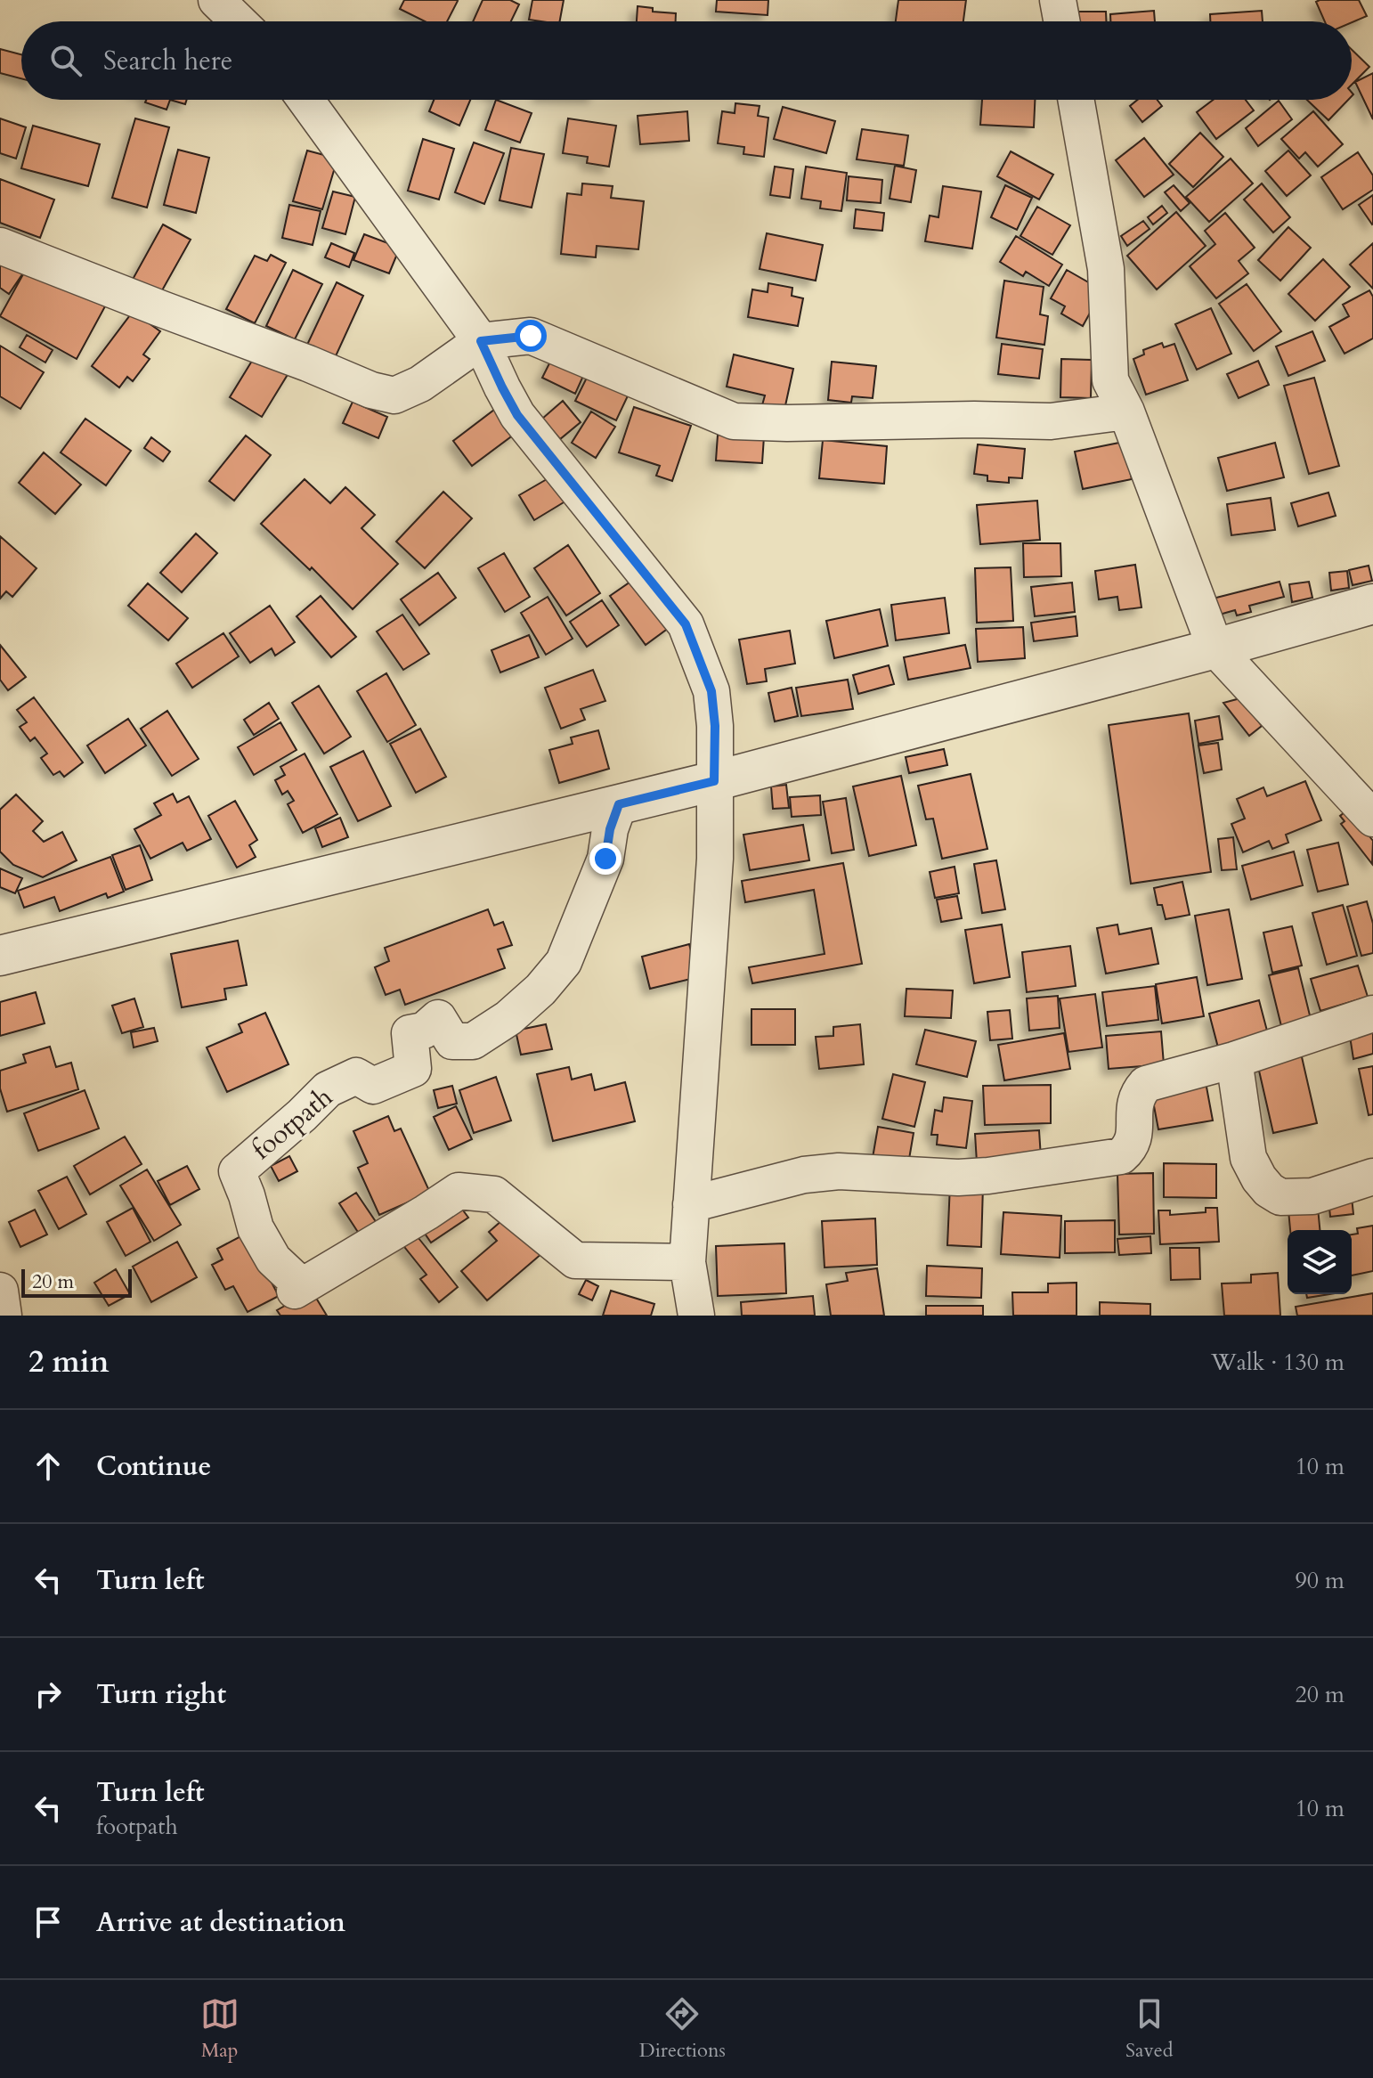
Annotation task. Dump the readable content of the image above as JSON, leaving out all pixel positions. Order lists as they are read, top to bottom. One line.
{"streets":{"street":["footpath"]},"scale_bar":"20 m","page":{"search":"Search here","scale":"20 m","heading":["2 min","Walk · 130 m"],"list":[["Continue","10 m"],["Turn left","90 m"],["Turn right","20 m"],["Turn left","footpath","10 m"],"Arrive at destination"],"nav":["Map","Directions","Saved"]}}
